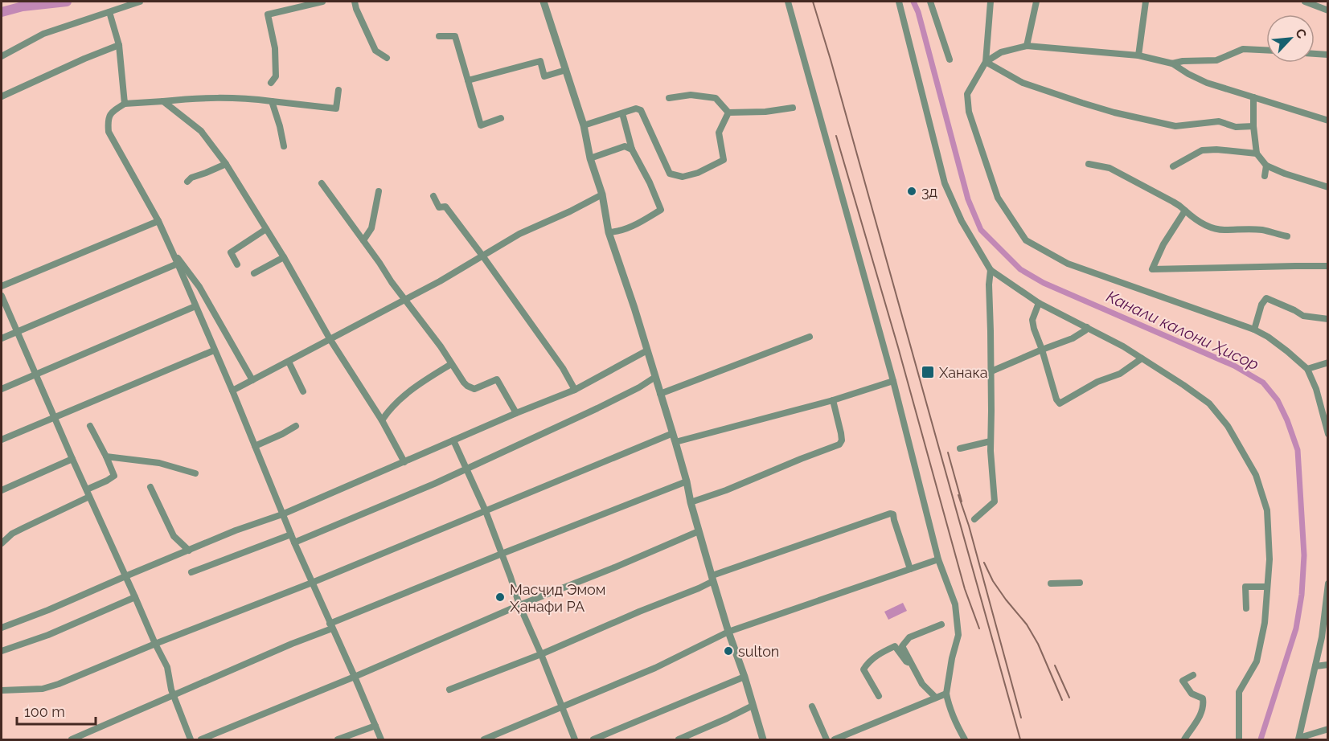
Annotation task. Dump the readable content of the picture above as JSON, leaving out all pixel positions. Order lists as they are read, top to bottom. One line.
{"water":["Канали калони Ҳисор"],"places":{"other":["3д","Масҷид Эмом Ҳанафи РА","sulton"],"transit":["Ханака"]},"scale_bar":"100 m","north":"top right"}
